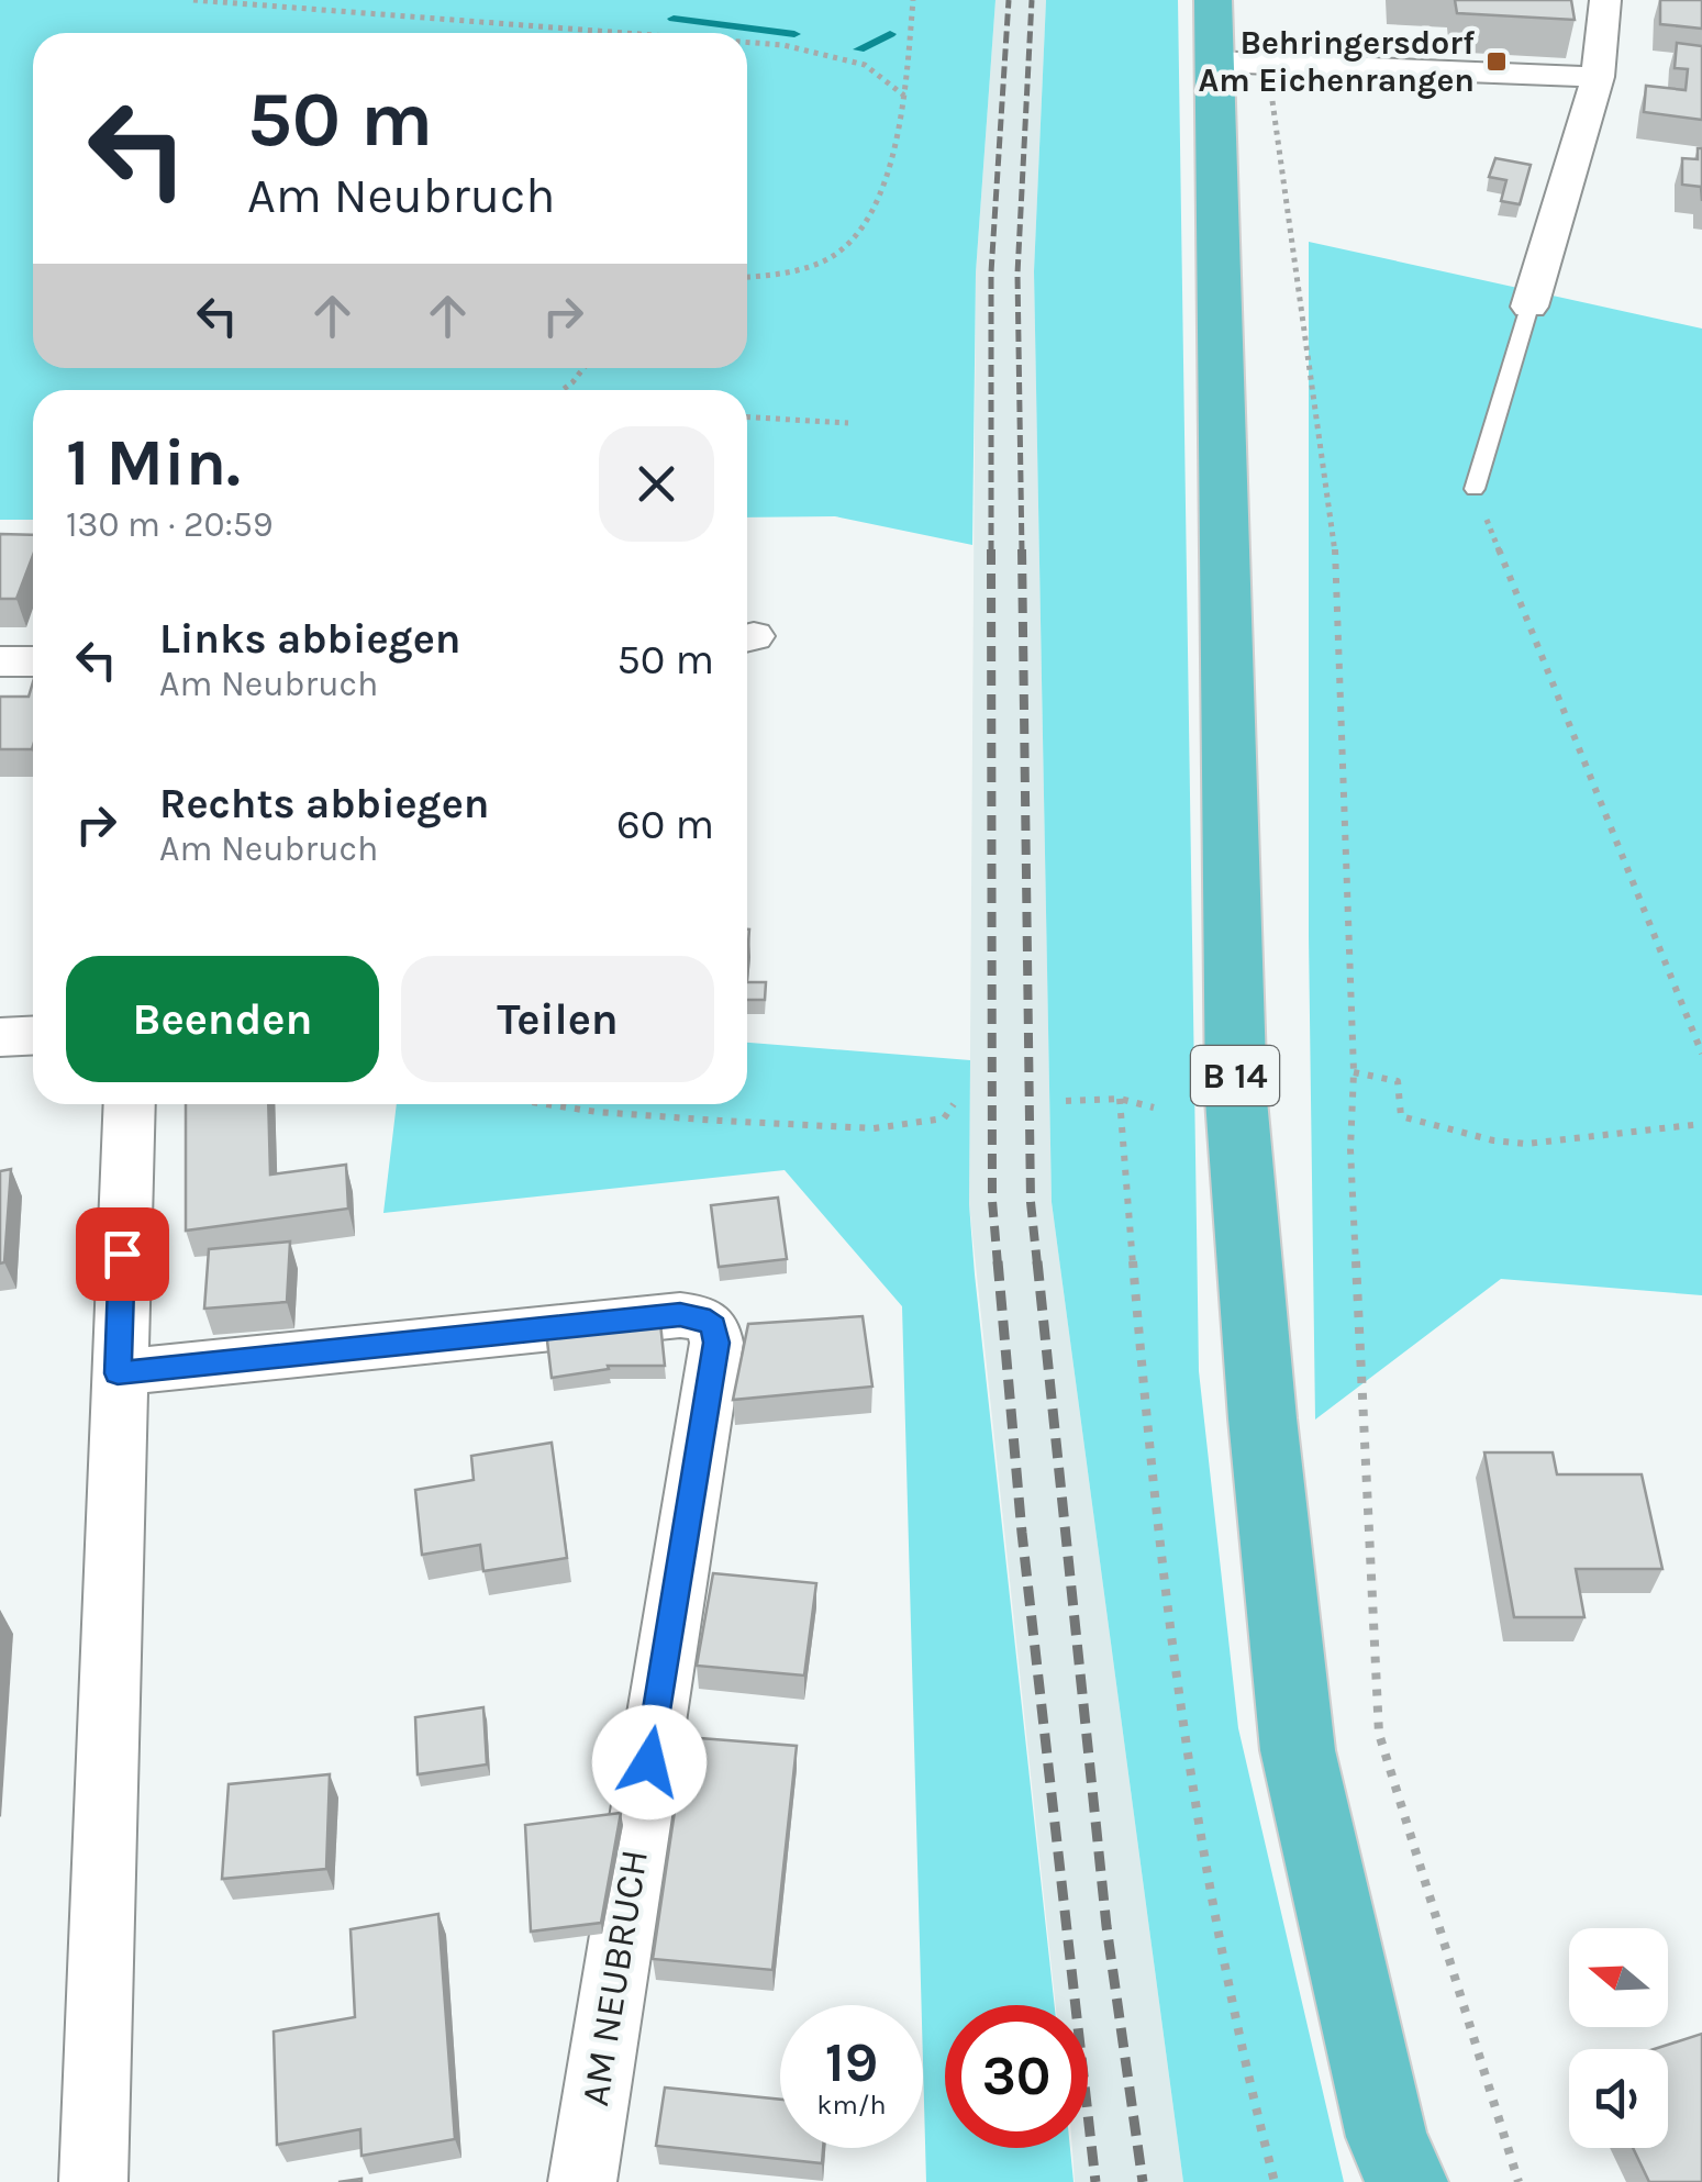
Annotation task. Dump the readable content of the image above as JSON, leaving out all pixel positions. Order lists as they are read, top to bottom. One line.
{"streets":{"main road":["B 14"],"street":["AM NEUBRUCH"]},"places":{"transit":["Behringersdorf Am Eichenrangen"]},"north":"left","page":{"turn":["50 m","Am Neubruch"],"heading":["1 Min.","130 m · 20:59"],"list":[{"name":"Links abbiegen","note":"Am Neubruch","value":"50 m"},{"name":"Rechts abbiegen","note":"Am Neubruch","value":"60 m"}],"buttons":["Beenden","Teilen"],"speed":"19 km/h","limit":"30"}}
